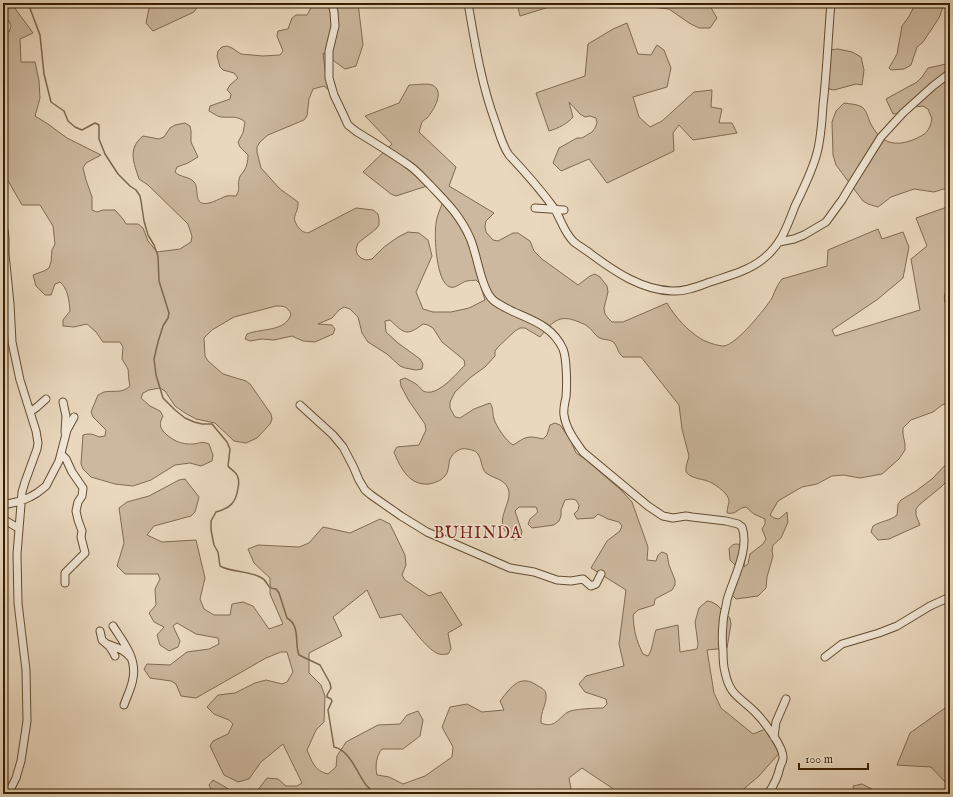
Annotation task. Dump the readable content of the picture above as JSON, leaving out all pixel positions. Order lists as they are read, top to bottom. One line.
{"districts":["BUHINDA"],"scale_bar":"100 m"}
